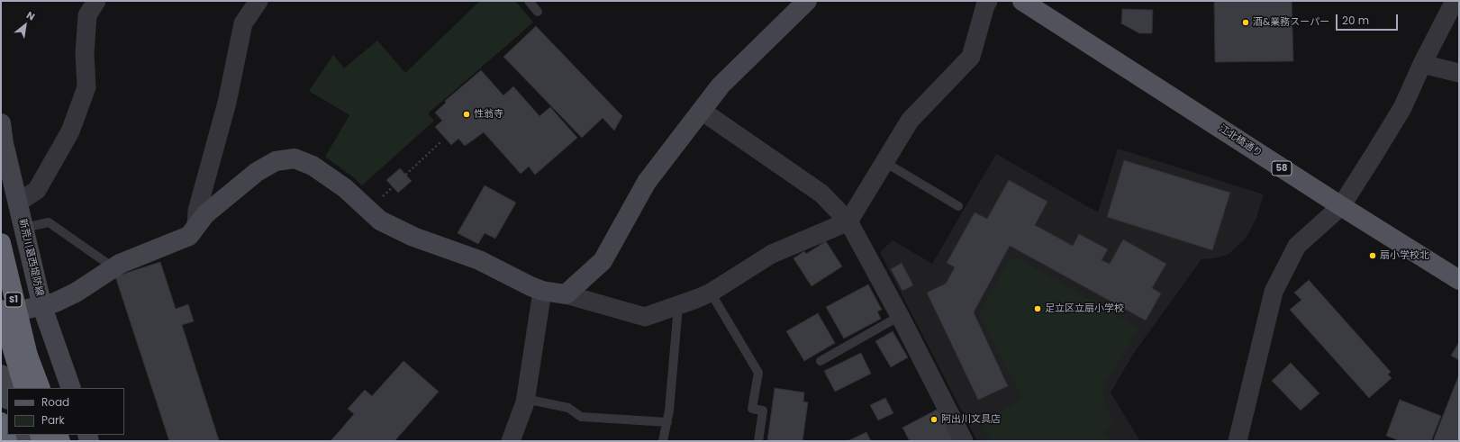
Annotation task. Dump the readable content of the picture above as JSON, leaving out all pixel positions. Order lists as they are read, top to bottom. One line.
{"streets":{"highway":["S1"],"main road":["江北橋通り","58"],"street":["新荒川葛西堤防線"]},"places":["酒&業務スーパー","性翁寺","扇小学校北","足立区立扇小学校","阿出川文具店"],"legend":["Road","Park"],"scale_bar":"20 m","north":"top right"}
